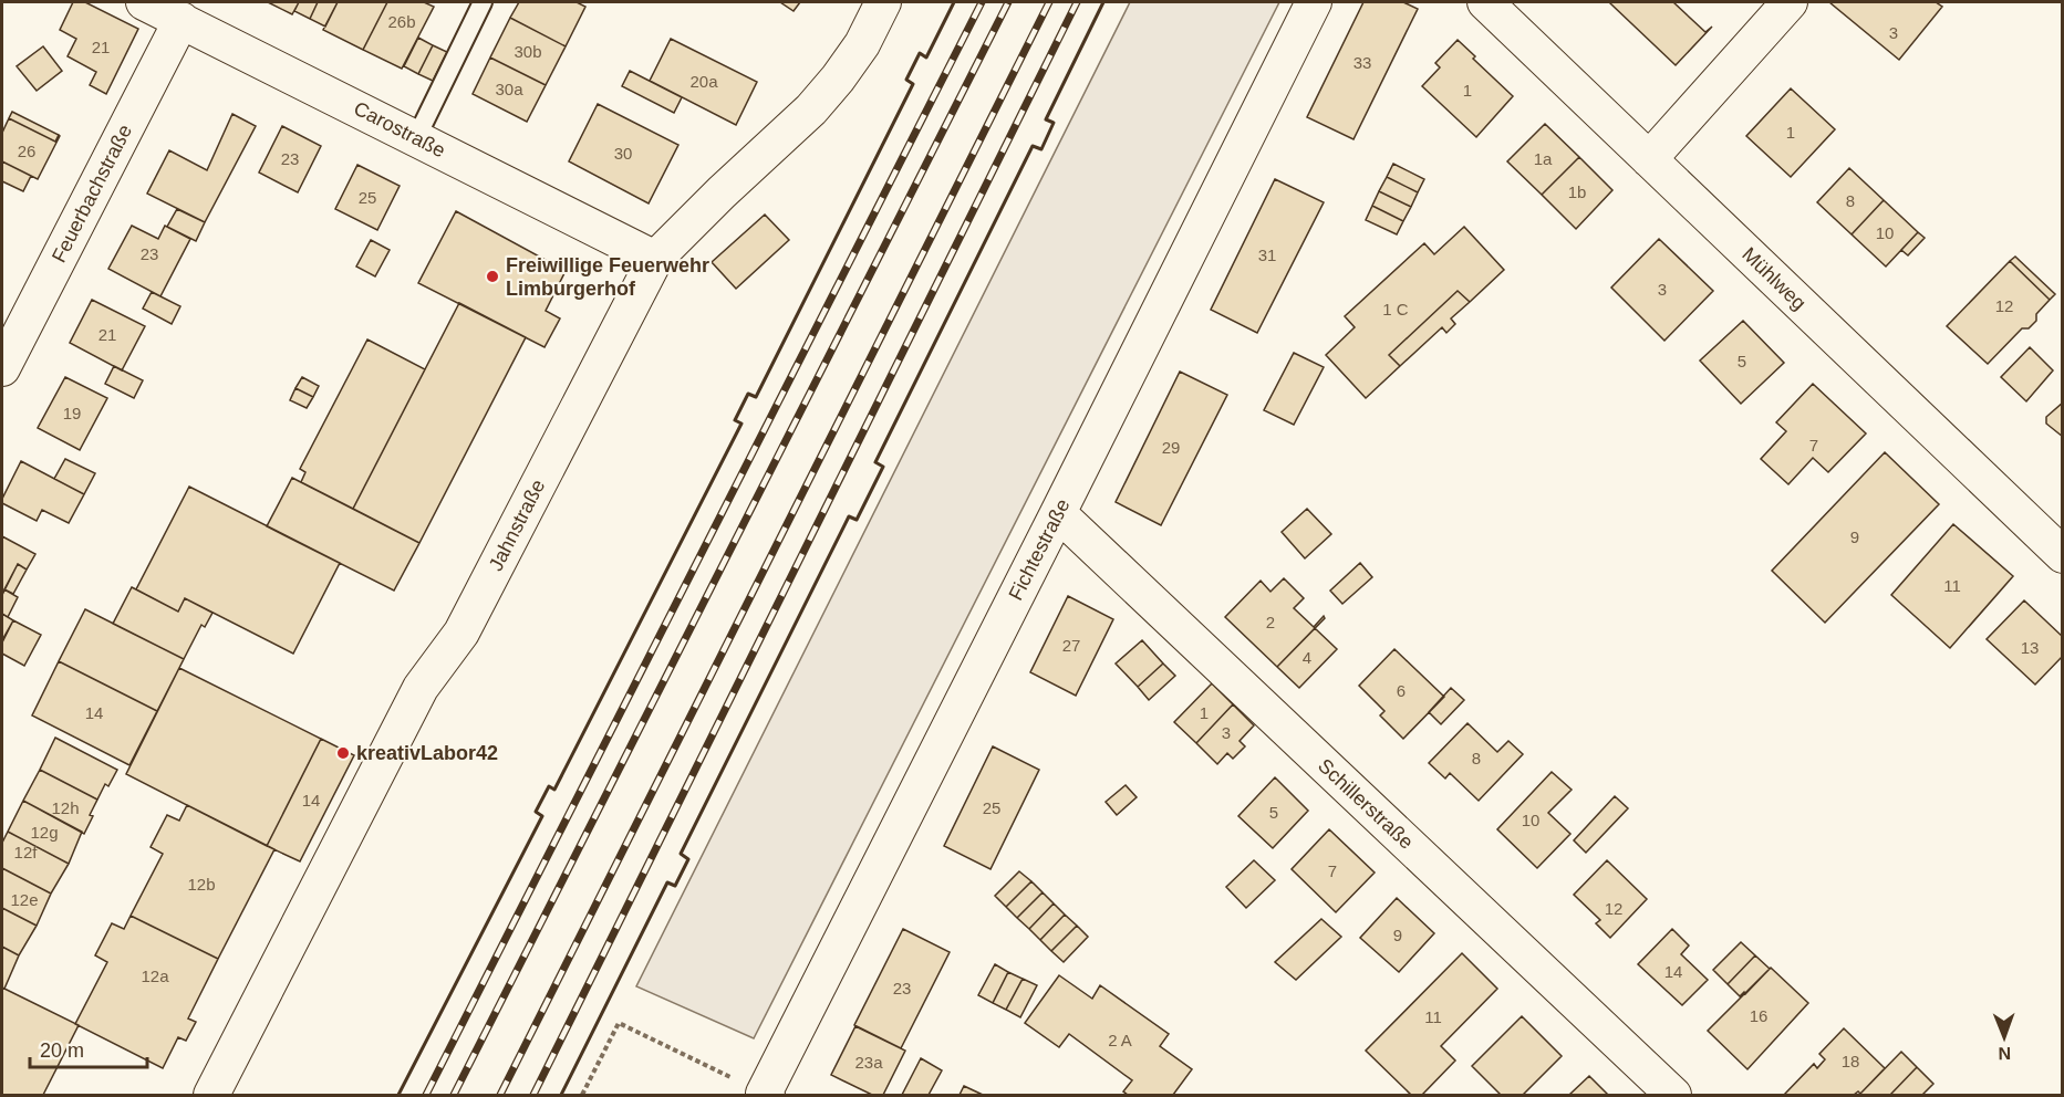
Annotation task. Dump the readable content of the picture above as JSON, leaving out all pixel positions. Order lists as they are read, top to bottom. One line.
{"streets":{"street":["Carostraße","Feuerbachstraße","Mühlweg","Jahnstraße","Fichtestraße","Schillerstraße"]},"crossings":[["Carostraße","Feuerbachstraße"],["Carostraße","Jahnstraße"],["Fichtestraße","Schillerstraße"]],"places":["Freiwillige Feuerwehr Limburgerhof","kreativLabor42"],"house_numbers":["26b","3","21","30b","33","20a","30a","1","1","26","30","23","1a","1b","25","8","10","23","31","3","12","1 C","21","5","19","7","29","9","11","2","27","13","4","6","14","1","3","8","14","12h","25","5","10","12g","12f","7","12b","12e","12","9","14","12a","23","16","11","2 A","18","23a"],"scale_bar":"20 m","north":"bottom"}
